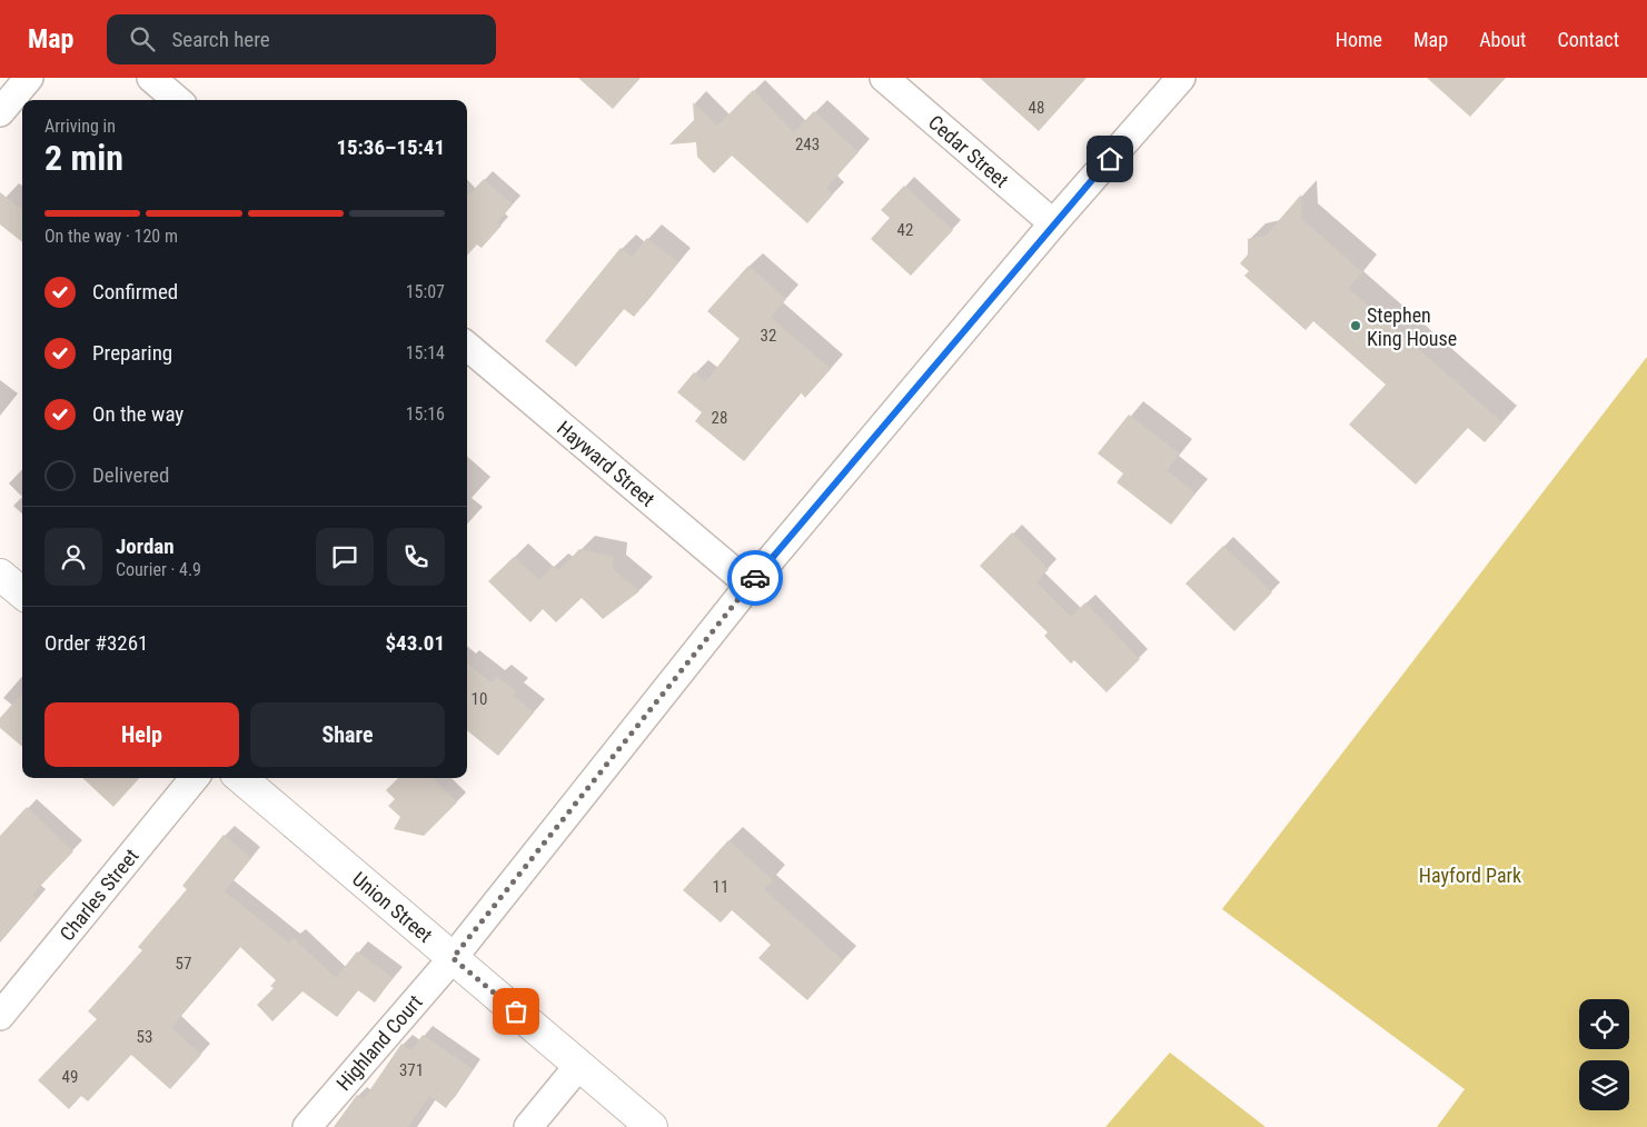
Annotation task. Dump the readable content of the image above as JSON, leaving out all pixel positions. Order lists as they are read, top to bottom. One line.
{"streets":{"main road":["Union Street"],"street":["Cedar Street","Hayward Street","Charles Street","Highland Court"]},"crossings":[["Cedar Street","Highland Court"],["Hayward Street","Highland Court"],["Union Street","Highland Court"]],"parks":["Hayford Park"],"places":["Stephen King House"],"house_numbers":["48","243","42","32","28","10","11","57","53","371","49"],"page":{"header":"Map","search":"Search here","nav":["Home","Map","About","Contact"],"heading":["2 min","Arriving in","15:36–15:41"],"panel":["Jordan","Courier · 4.9","Order #3261","$43.01"],"bar":"On the way · 120 m","list":[["Confirmed","15:07"],["Preparing","15:14"],["On the way","15:16"],"Delivered"],"buttons":["Help","Share"]}}
